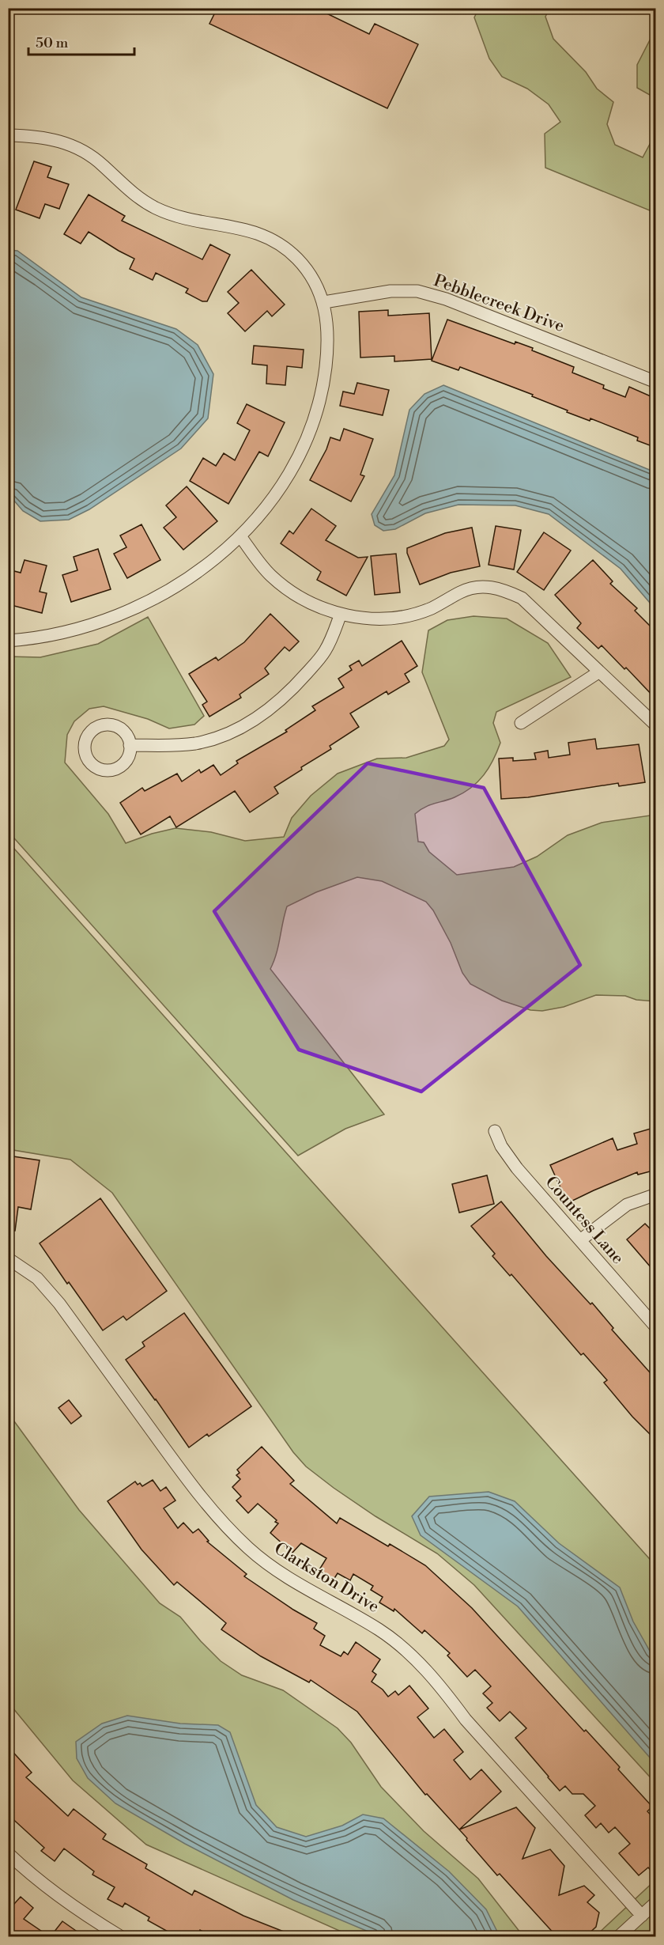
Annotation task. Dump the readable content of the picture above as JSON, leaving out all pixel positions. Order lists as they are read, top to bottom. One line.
{"streets":{"street":["Pebblecreek Drive","Countess Lane","Clarkston Drive"]},"scale_bar":"50 m"}
